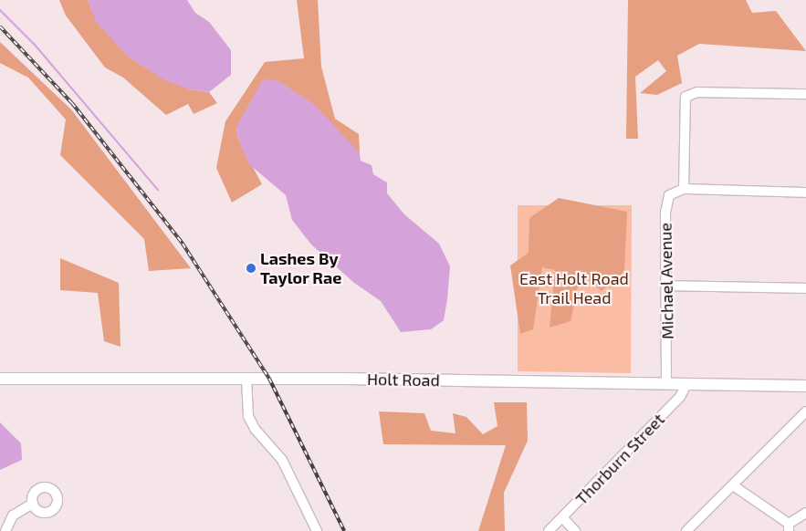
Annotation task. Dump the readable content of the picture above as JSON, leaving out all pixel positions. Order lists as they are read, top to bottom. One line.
{"streets":{"main road":["Holt Road"],"street":["Michael Avenue","Thorburn Street"]},"crossings":[["Michael Avenue","Holt Road"],["Holt Road","Thorburn Street"]],"parks":["East Holt Road Trail Head"],"places":["Lashes By Taylor Rae"]}
